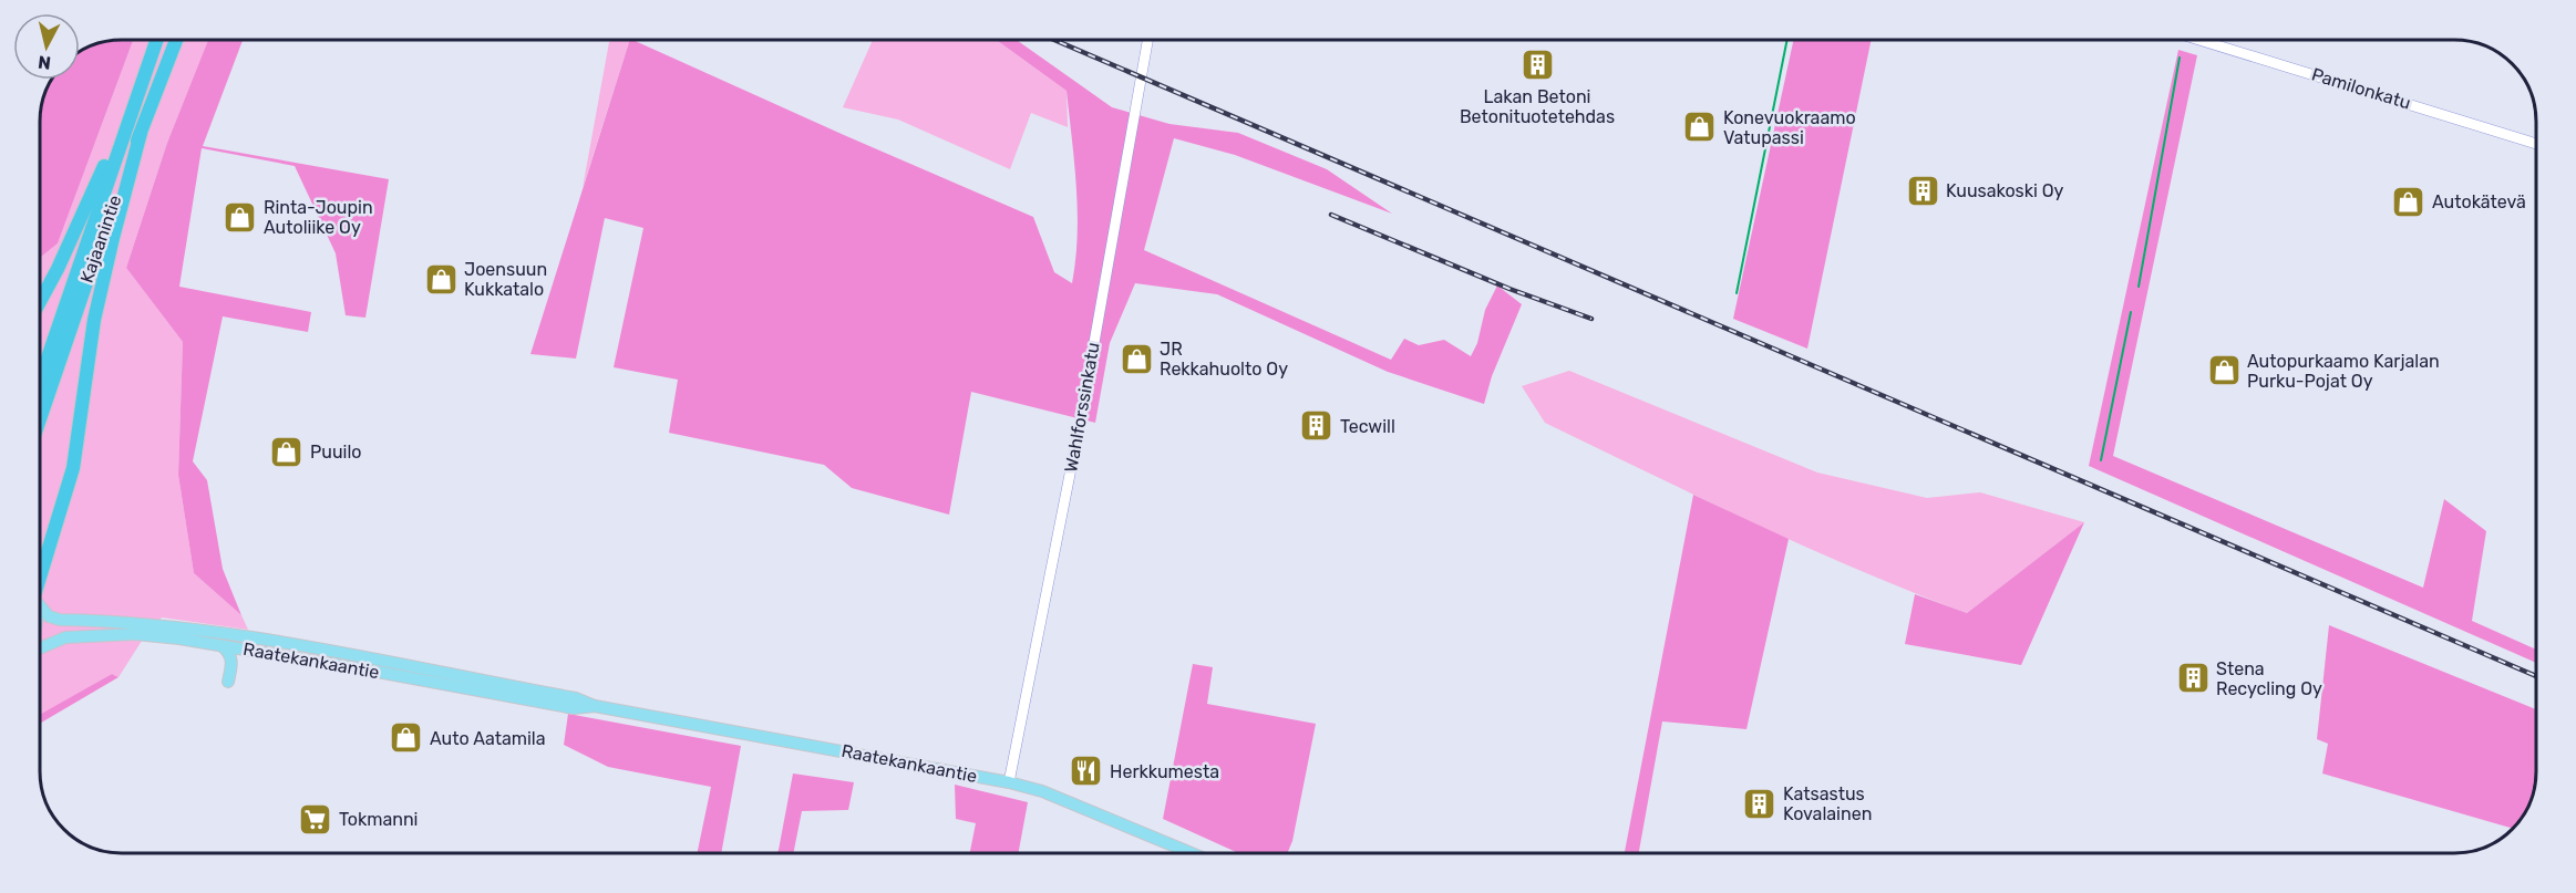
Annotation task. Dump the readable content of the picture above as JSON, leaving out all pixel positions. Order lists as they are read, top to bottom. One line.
{"streets":{"highway":["Kajaanintie"],"main road":["Raatekankaantie"],"street":["Pamilonkatu","Wahlforssinkatu"]},"crossings":[["Wahlforssinkatu","Raatekankaantie"]],"places":{"building":["Lakan Betoni Betonituotetehdas","Kuusakoski Oy","Tecwill","Stena Recycling Oy","Katsastus Kovalainen"],"shop":["Konevuokraamo Vatupassi","Autokätevä","Rinta-Joupin Autoliike Oy","Joensuun Kukkatalo","JR Rekkahuolto Oy","Autopurkaamo Karjalan Purku-Pojat Oy","Puuilo","Auto Aatamila"],"restaurant":["Herkkumesta"],"supermarket":["Tokmanni"]},"north":"bottom"}
